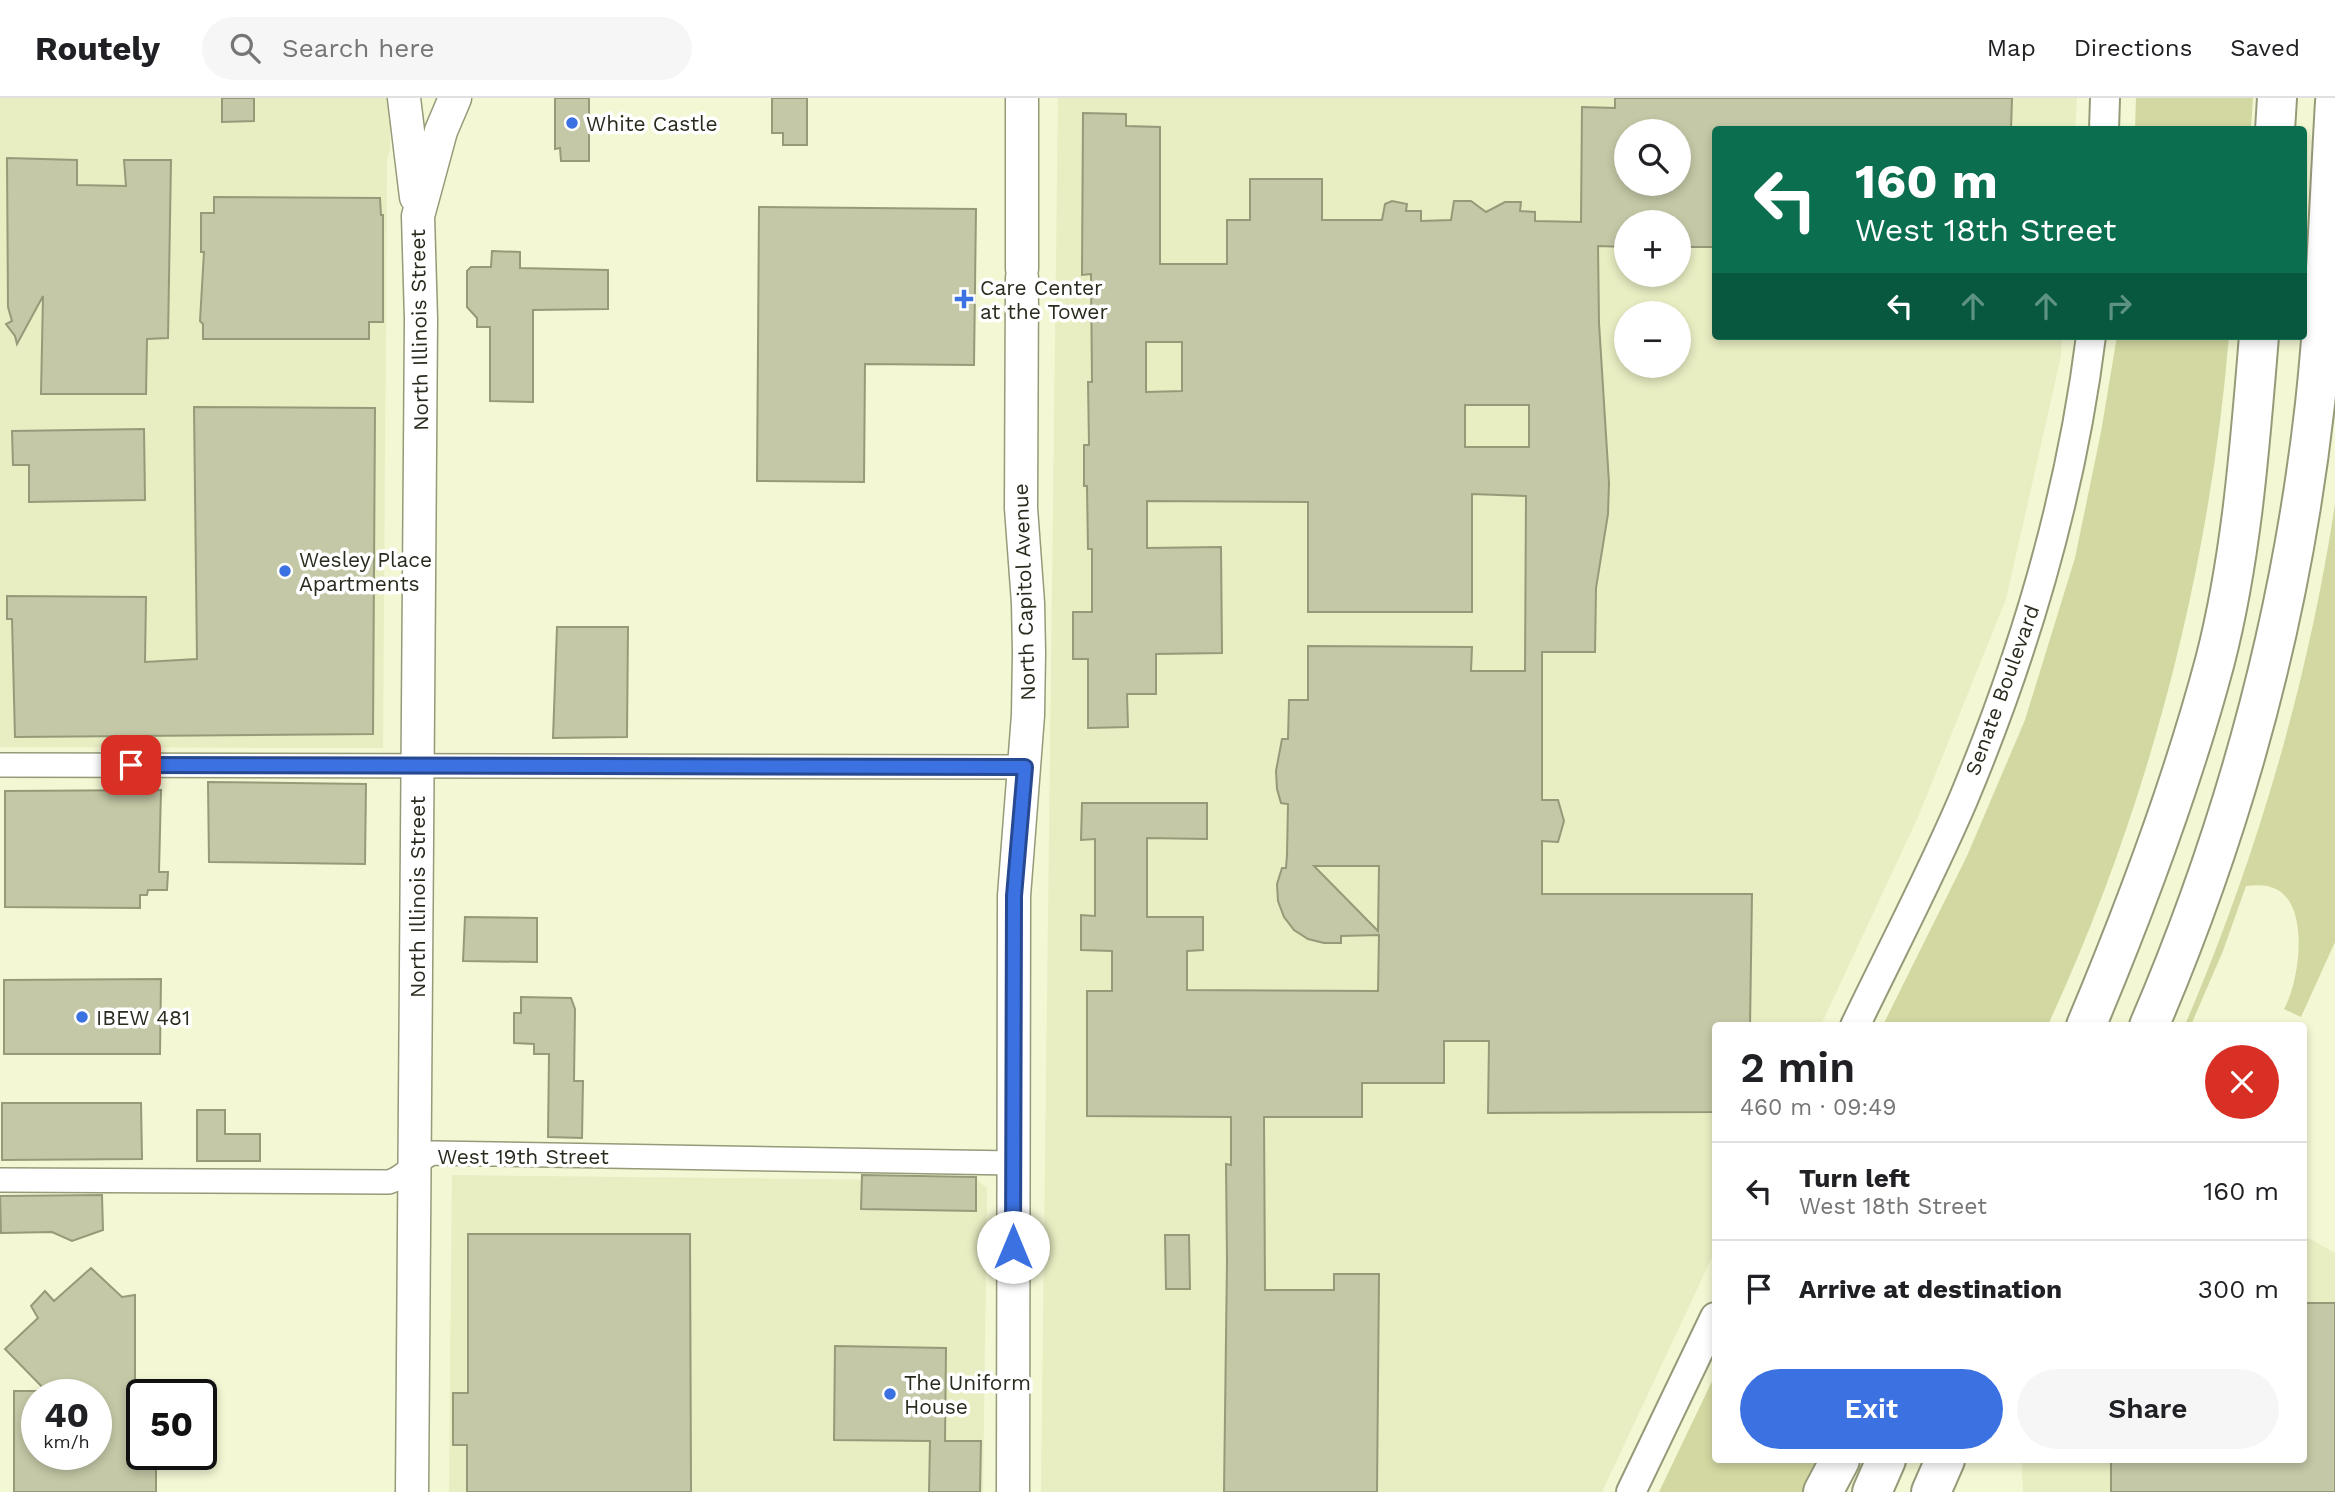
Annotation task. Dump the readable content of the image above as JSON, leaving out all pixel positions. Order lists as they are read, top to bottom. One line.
{"streets":{"main road":["North Illinois Street","North Capitol Avenue"],"street":["Senate Boulevard","West 19th Street"]},"crossings":[["North Illinois Street","West 19th Street"],["North Capitol Avenue","West 19th Street"]],"places":{"other":["White Castle","Wesley Place Apartments","IBEW 481","The Uniform House"],"health":["Care Center at the Tower"]},"page":{"header":"Routely","search":"Search here","nav":["Map","Directions","Saved"],"map_buttons":["+","−"],"turn":["160 m","West 18th Street"],"heading":["2 min","460 m · 09:49"],"list":[{"name":"Turn left","note":"West 18th Street","value":"160 m"},{"name":"Arrive at destination","value":"300 m"}],"buttons":["Exit","Share"],"speed":"40 km/h","limit":"50"}}
